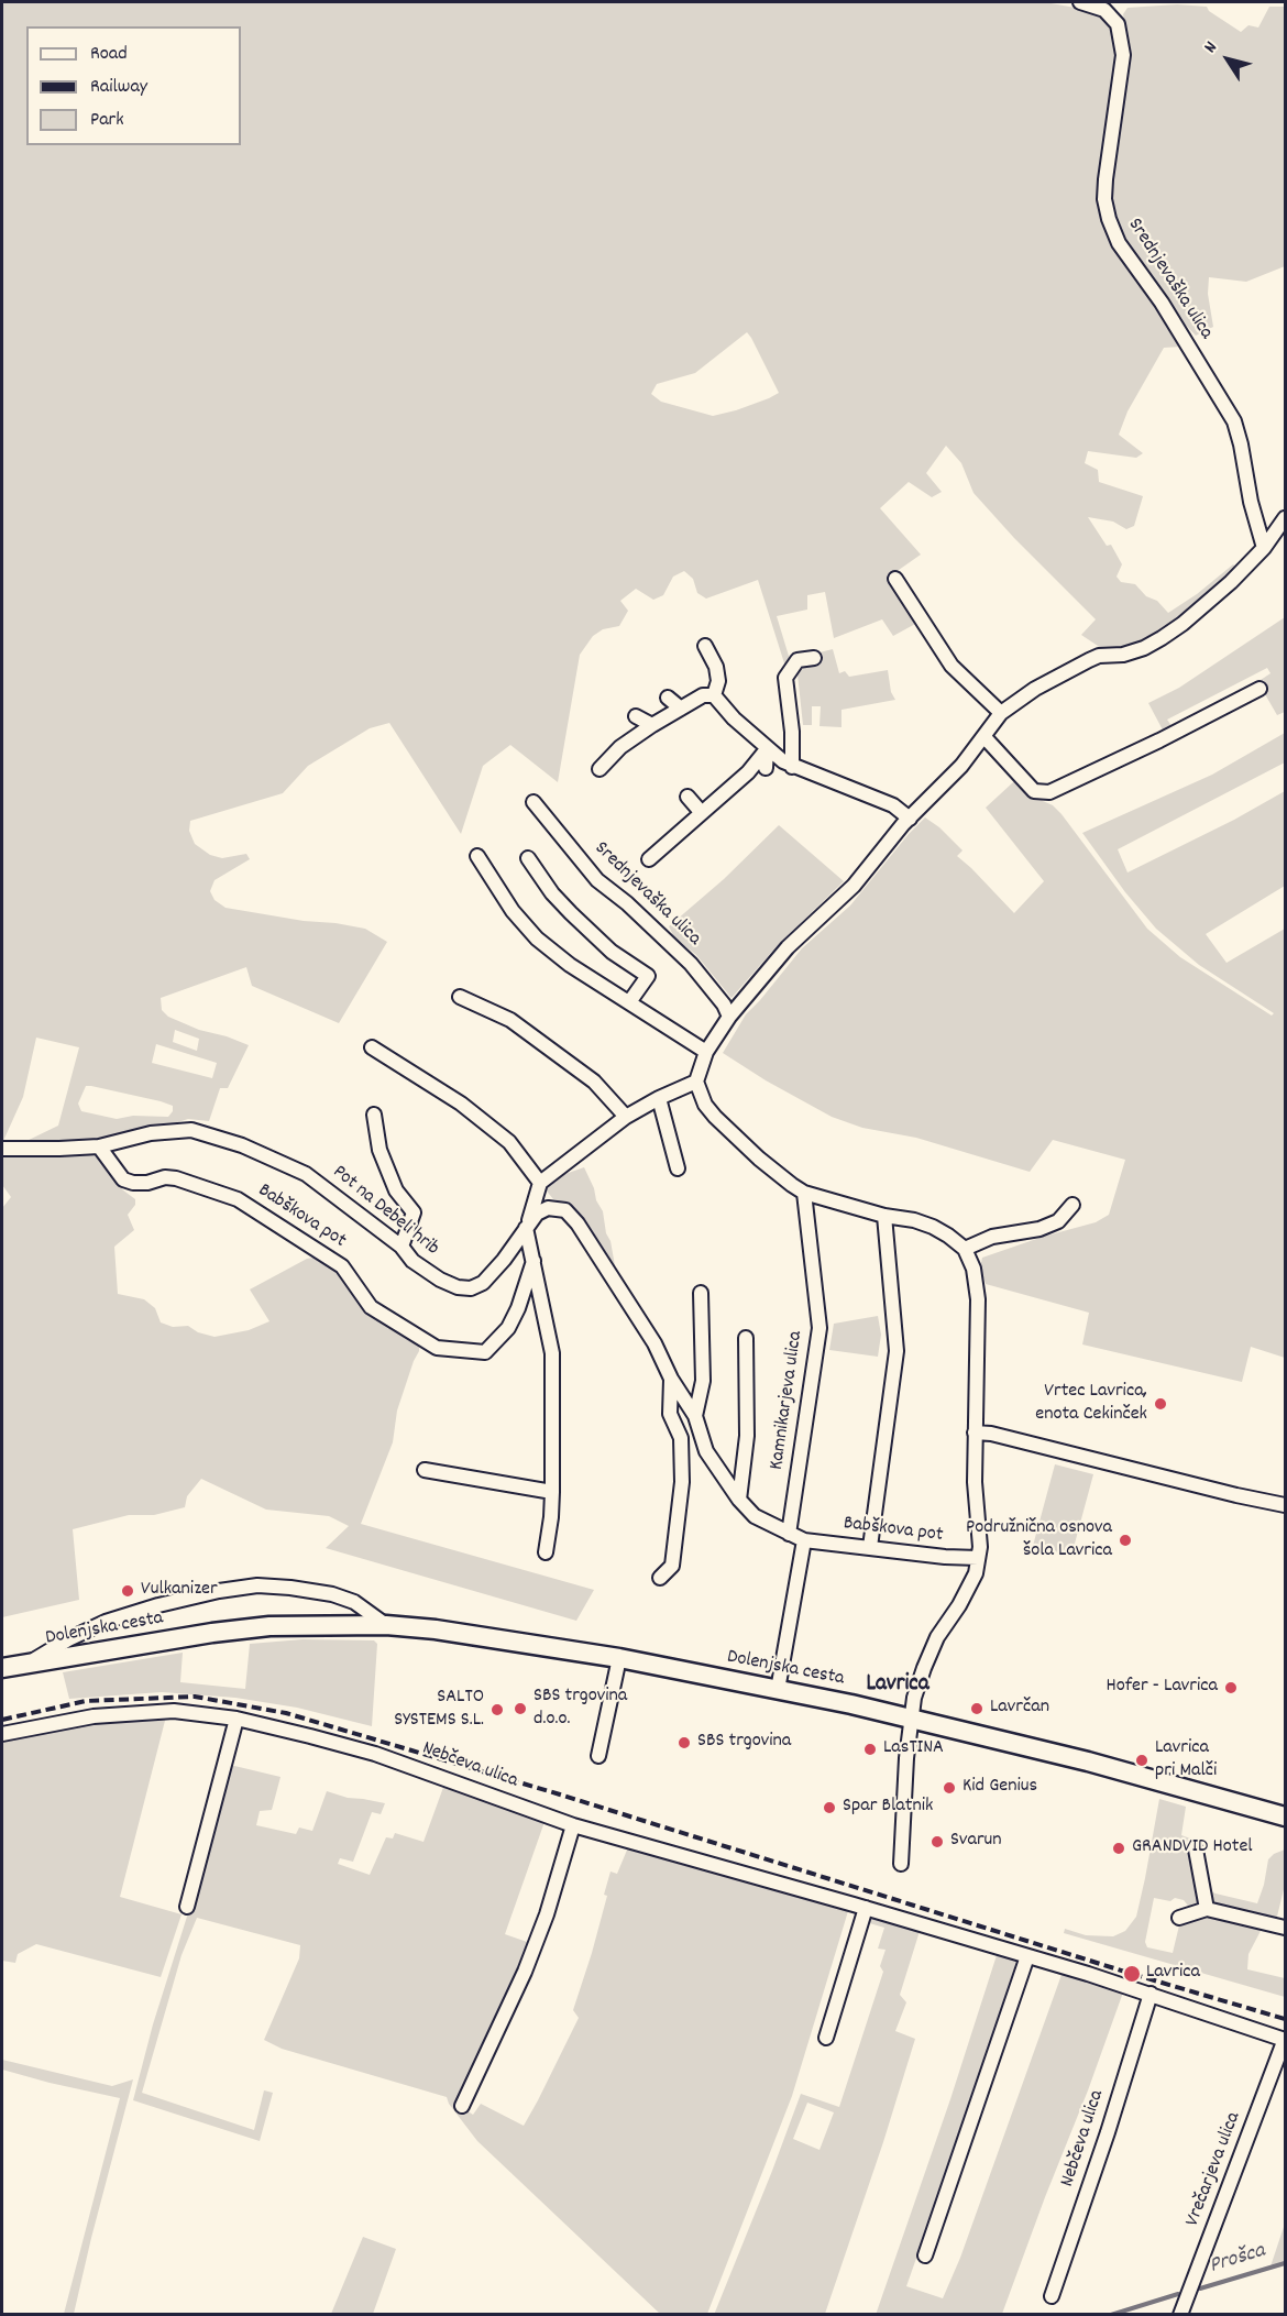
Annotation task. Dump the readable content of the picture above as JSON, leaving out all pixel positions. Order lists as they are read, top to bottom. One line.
{"streets":{"main road":["Dolenjska cesta"],"street":["Srednjevaška ulica","Pot na Debeli hrib","Babškova pot","Kamnikarjeva ulica","Nebčeva ulica","Vrečarjeva ulica"]},"crossings":[["Pot na Debeli hrib","Babškova pot"],["Babškova pot","Kamnikarjeva ulica"],["Nebčeva ulica","Vrečarjeva ulica"]],"districts":["Lavrica"],"water":["Prošca"],"places":["Vrtec Lavrica, enota Cekinček","Podružnična osnova šola Lavrica","Vulkanizer","Hofer - Lavrica","SBS trgovina d.o.o.","Lavrčan","SALTO SYSTEMS S.L.","SBS trgovina","LasTINA","Lavrica pri Malči","Kid Genius","Spar Blatnik","Svarun","GRANDVID Hotel","Lavrica"],"legend":["Road","Railway","Park"],"north":"top left"}
